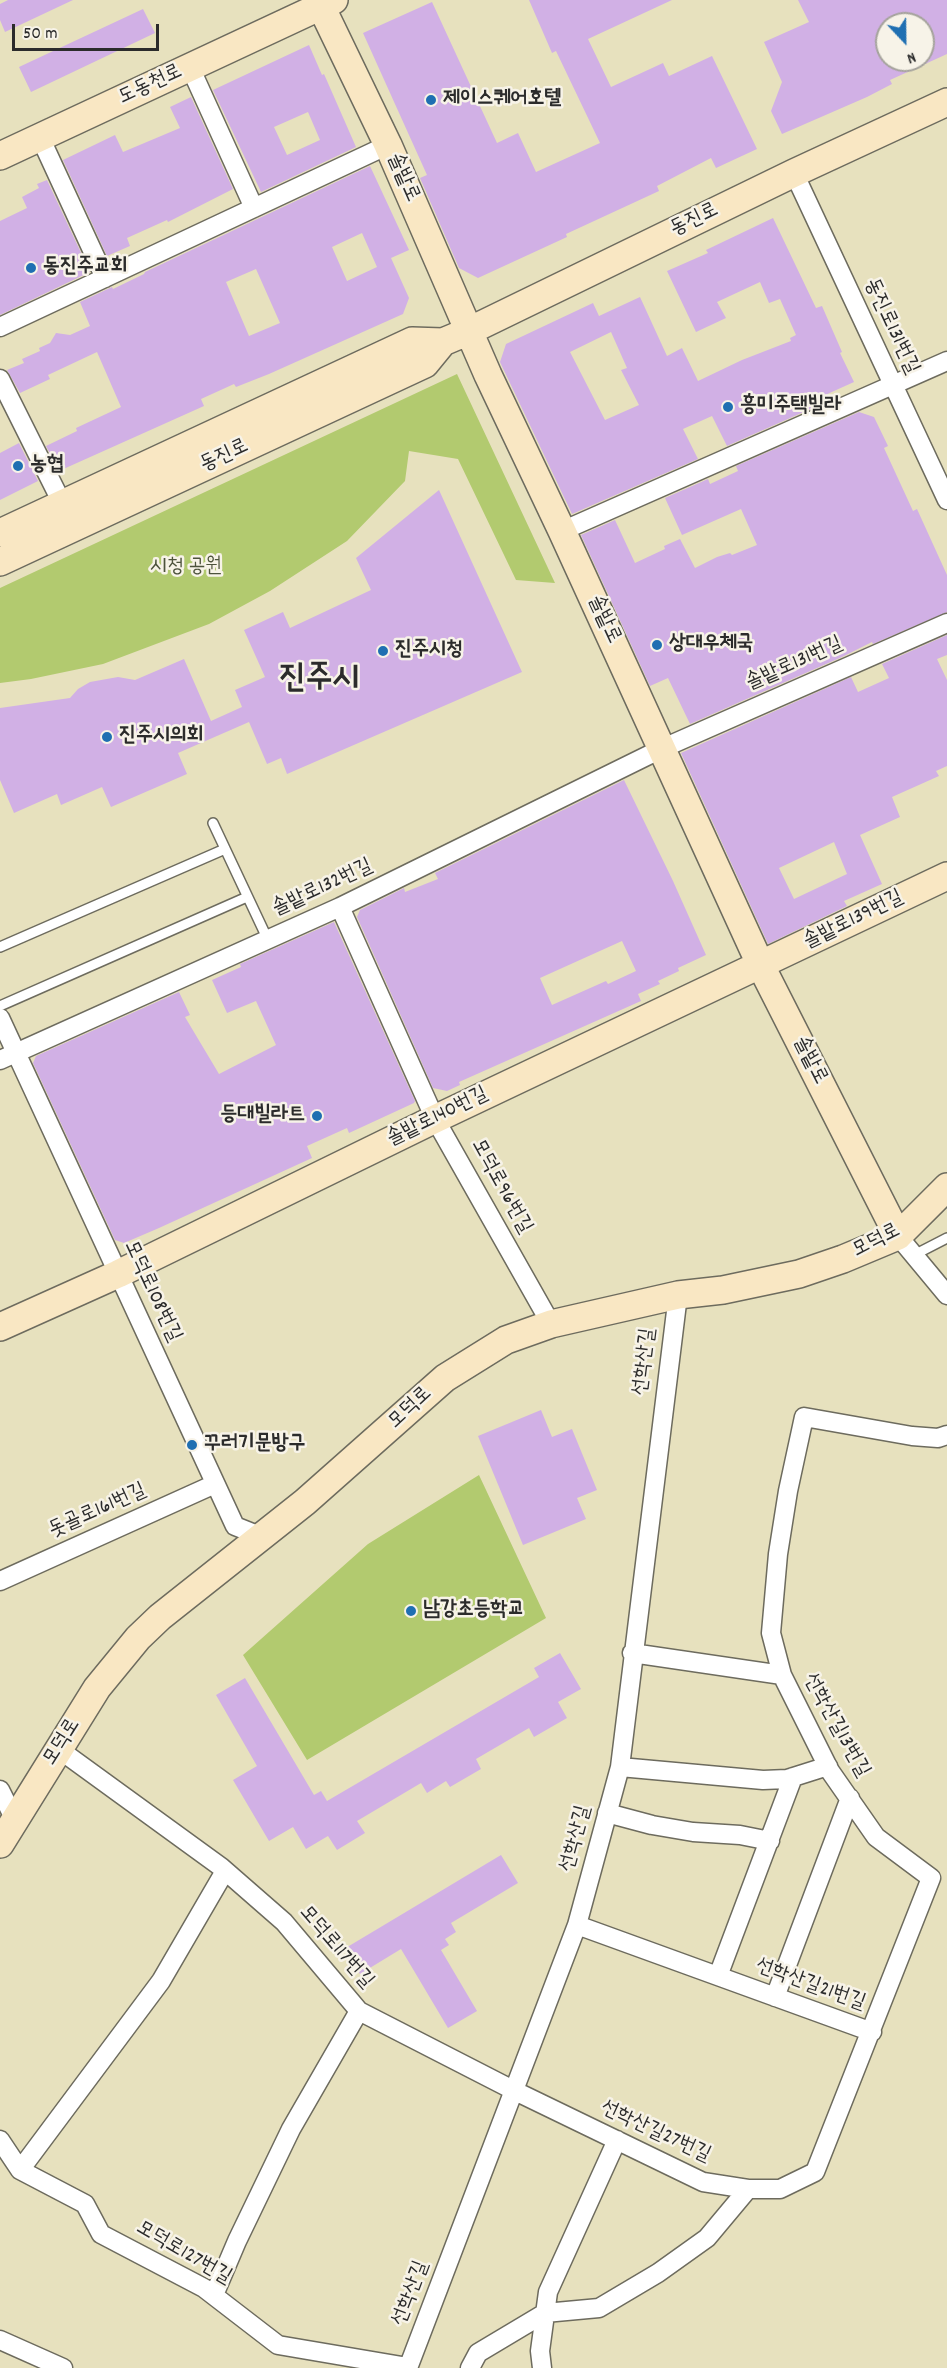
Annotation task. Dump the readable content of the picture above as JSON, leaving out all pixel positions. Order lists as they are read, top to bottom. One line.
{"streets":{"street":["도동천로","솔밭로","동진로","동진로131번길","솔밭로131번길","솔밭로132번길","솔밭로139번길","솔밭로140번길","모덕로96번길","모덕로","모덕로108번길","선학산길","돗골로161번길","선학산길13번길","모덕로117번길","선학산길21번길","선학산길27번길","모덕로127번길"]},"crossings":[["도동천로","솔밭로"],["솔밭로","동진로"],["솔밭로","솔밭로131번길"],["솔밭로","솔밭로132번길"],["솔밭로","솔밭로139번길"],["솔밭로","솔밭로140번길"],["솔밭로","모덕로"],["동진로","동진로131번길"],["솔밭로131번길","솔밭로132번길"],["솔밭로132번길","모덕로96번길"],["솔밭로132번길","모덕로108번길"],["솔밭로139번길","솔밭로140번길"],["솔밭로140번길","모덕로96번길"],["솔밭로140번길","모덕로108번길"],["모덕로96번길","모덕로"],["모덕로","모덕로108번길"],["모덕로","선학산길"],["모덕로","모덕로117번길"],["모덕로108번길","돗골로161번길"],["선학산길","선학산길13번길"],["선학산길","모덕로117번길"],["선학산길","선학산길21번길"],["선학산길","선학산길27번길"],["선학산길","모덕로127번길"],["선학산길13번길","선학산길21번길"],["모덕로117번길","선학산길27번길"],["선학산길21번길","선학산길27번길"]],"districts":["진주시"],"parks":["시청 공원"],"places":["제이스퀘어호텔","동진주교회","흥미주택빌라","농협","상대우체국","진주시청","진주시의회","등대빌라트","꾸러기문방구","남강초등학교"],"scale_bar":"50 m","north":"bottom"}
